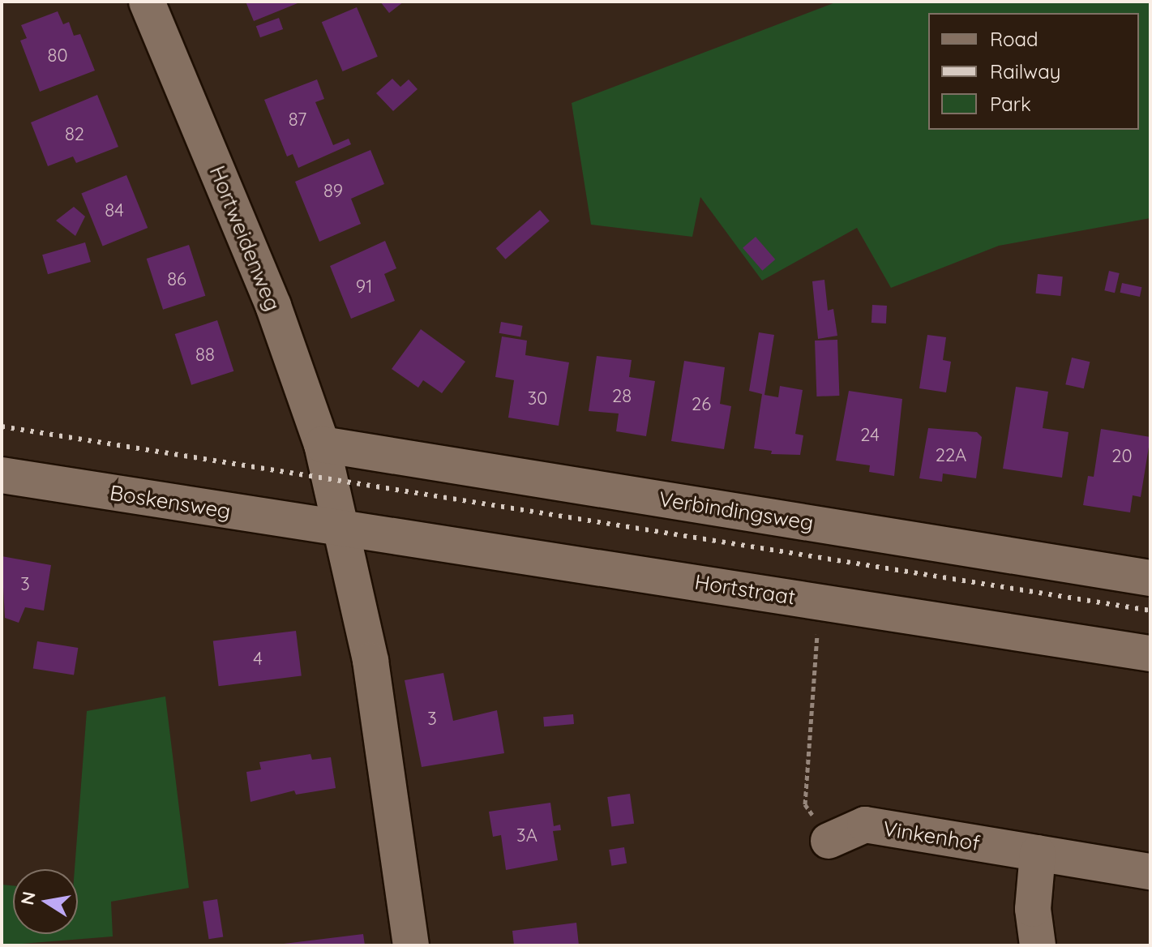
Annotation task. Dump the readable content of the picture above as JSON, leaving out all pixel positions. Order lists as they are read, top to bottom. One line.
{"streets":{"street":["Hortweidenweg","Boskensweg","Verbindingsweg","Hortstraat","Vinkenhof"]},"crossings":[["Hortweidenweg","Boskensweg"],["Hortweidenweg","Verbindingsweg"],["Hortweidenweg","Hortstraat"],["Boskensweg","Hortstraat"]],"house_numbers":["80","87","82","89","84","86","91","88","28","30","26","24","22A","20","3","4","3","3A"],"legend":["Road","Railway","Park"],"north":"left"}
